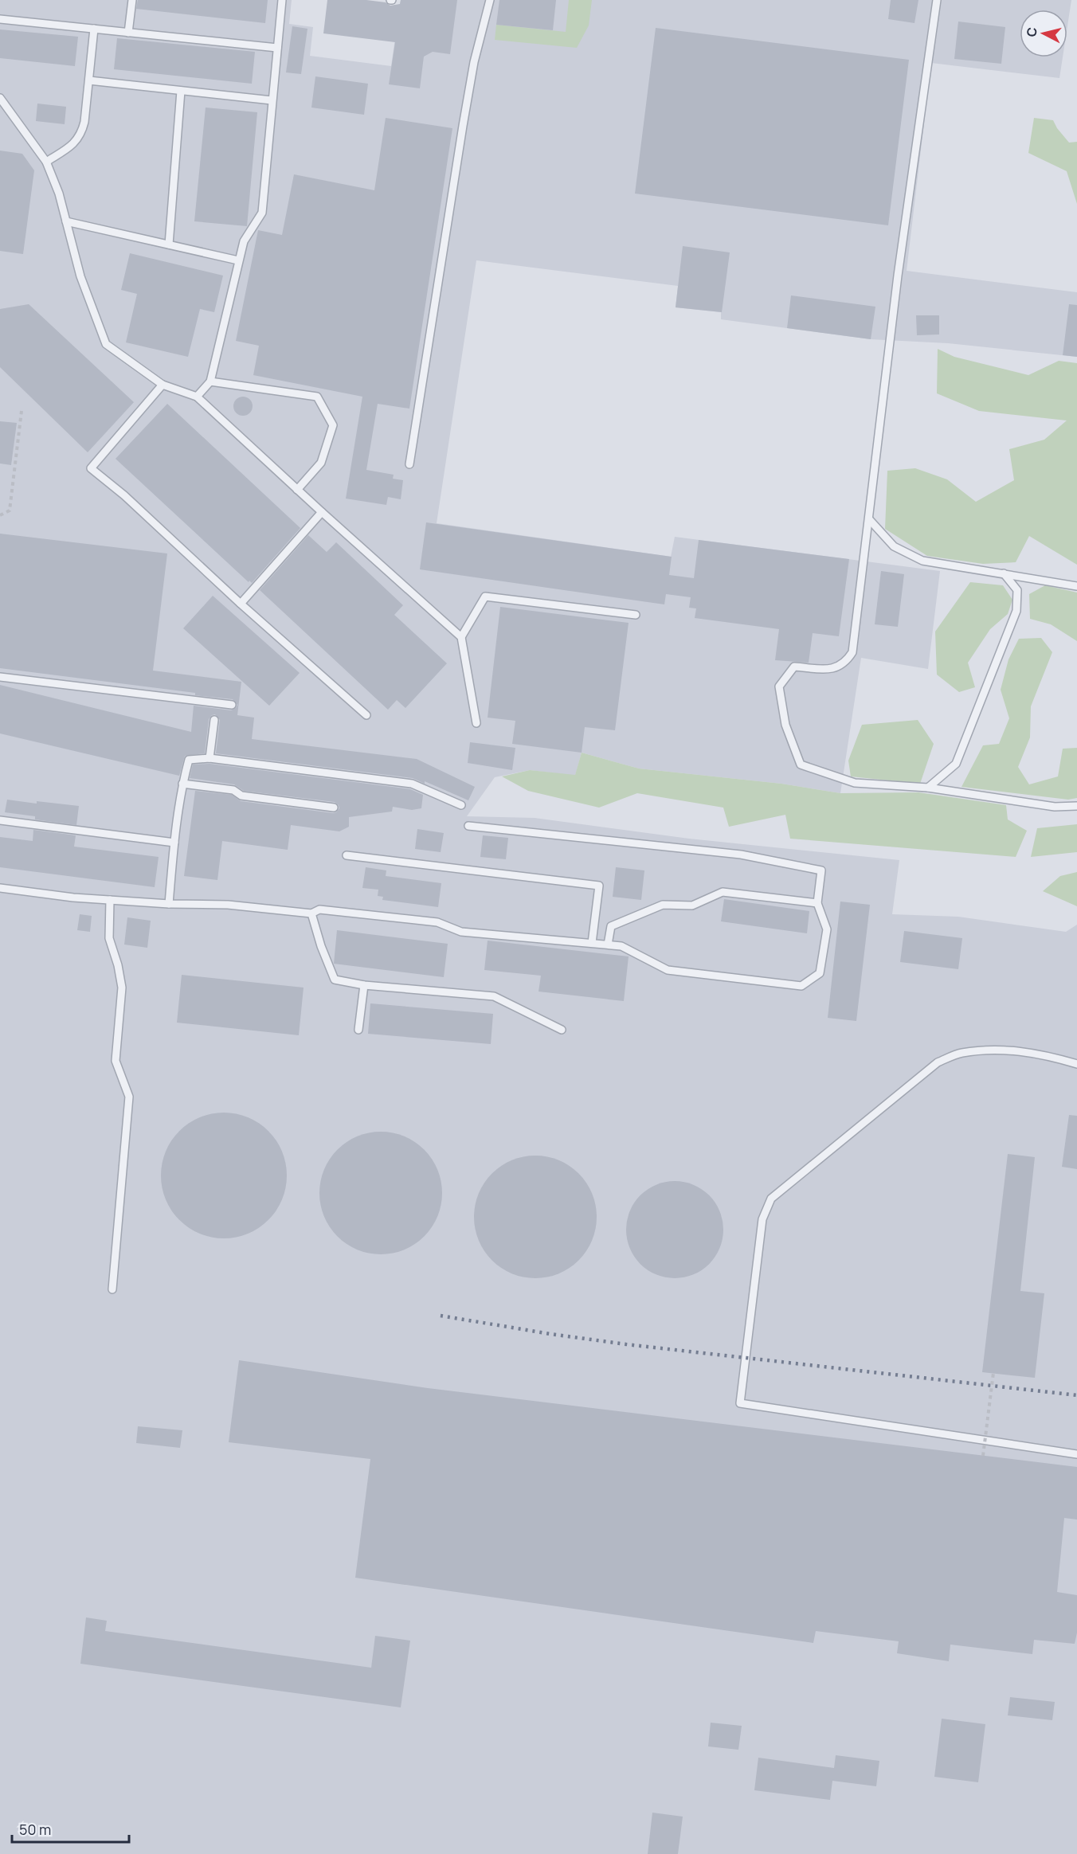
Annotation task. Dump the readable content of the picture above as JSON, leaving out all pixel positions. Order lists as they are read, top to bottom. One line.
{"scale_bar":"50 m","north":"left"}
